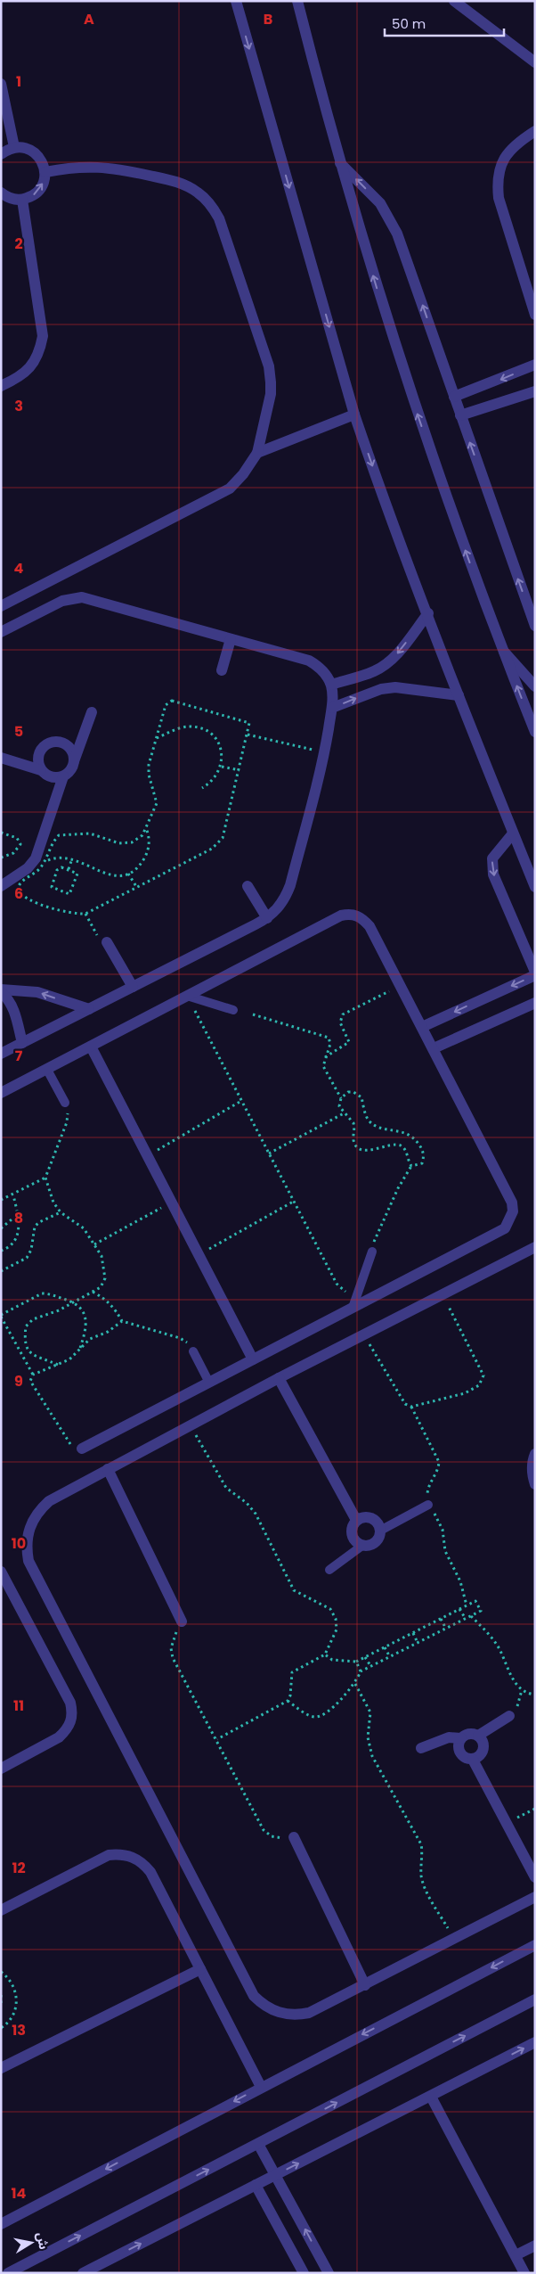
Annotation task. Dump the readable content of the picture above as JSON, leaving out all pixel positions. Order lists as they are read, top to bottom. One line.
{"scale_bar":"50 m","north":"right","grid":{"columns":["A","B"],"rows":["1","2","3","4","5","6","7","8","9","10","11","12","13","14"]}}
